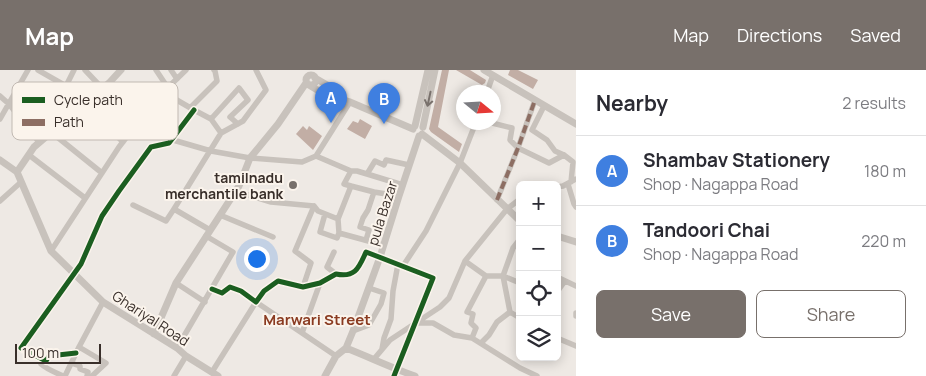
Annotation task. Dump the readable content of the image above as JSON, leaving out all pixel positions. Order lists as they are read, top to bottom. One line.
{"streets":{"street":["pula Bazar","Ghariyal Road"]},"districts":["Marwari Street"],"places":["tamilnadu merchantile bank"],"legend":["Cycle path","Path"],"scale_bar":"100 m","north":"right","page":{"header":"Map","nav":["Map","Directions","Saved"],"heading":["Nearby","2 results"],"pins":["A","B"],"list":[{"mark":"A","name":"Shambav Stationery","note":"Shop · Nagappa Road","value":"180 m"},{"mark":"B","name":"Tandoori Chai","note":"Shop · Nagappa Road","value":"220 m"}],"map_buttons":["+","−"],"buttons":["Save","Share"],"scale":"100 m"}}
